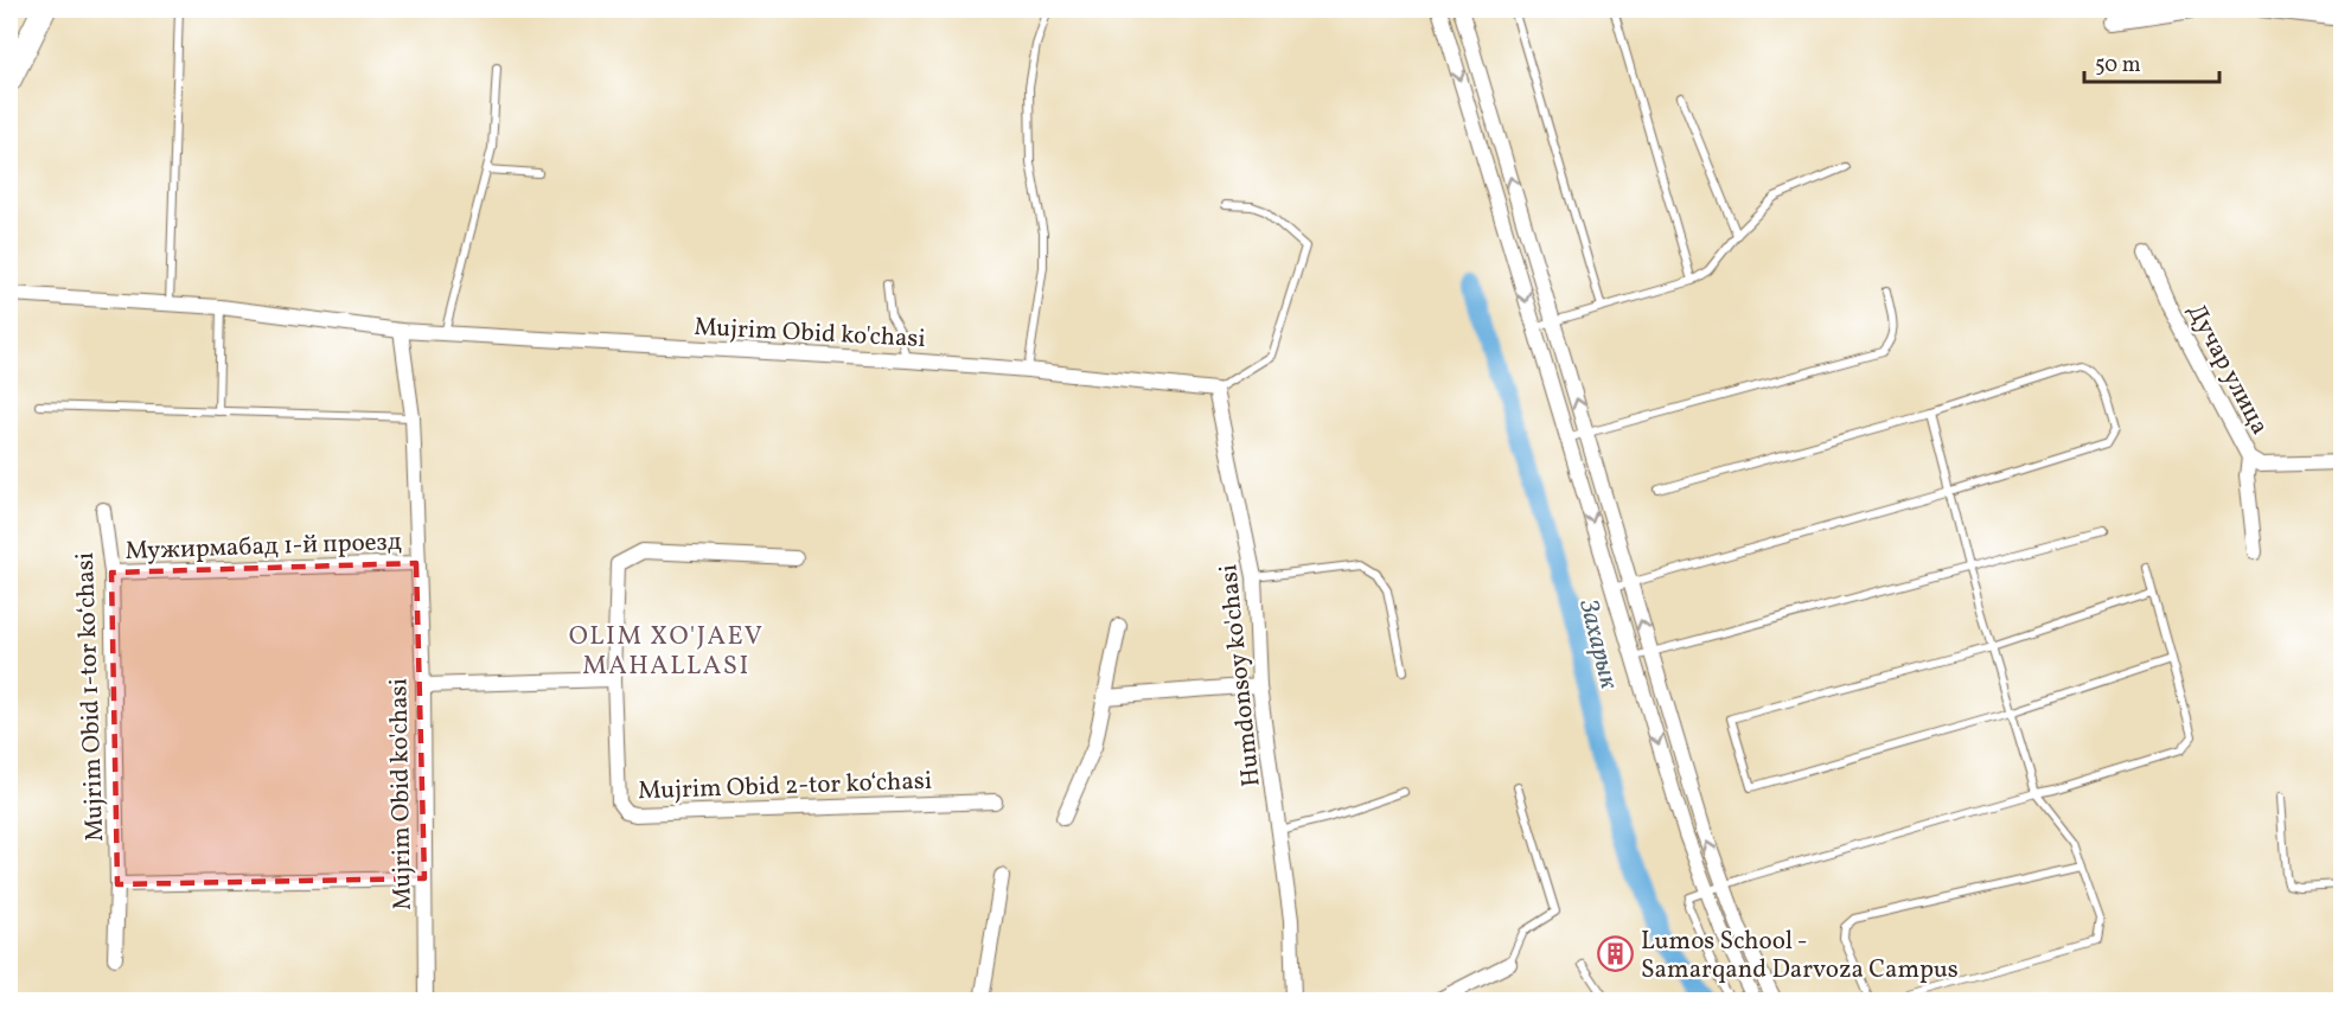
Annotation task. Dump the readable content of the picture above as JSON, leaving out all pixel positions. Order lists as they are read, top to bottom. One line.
{"streets":{"street":["Mujrim Obid ko'chasi","Дучар улица","Мужирмабад 1-й проезд","Humdonsoy ko'chasi","Mujrim Obid 1-tor koʻchasi","Mujrim Obid 2-tor koʻchasi"]},"crossings":[["Mujrim Obid ko'chasi","Мужирмабад 1-й проезд"],["Mujrim Obid ko'chasi","Humdonsoy ko'chasi"],["Мужирмабад 1-й проезд","Mujrim Obid 1-tor koʻchasi"]],"districts":["OLIM XO'JAEV MAHALLASI"],"water":["Захарык"],"places":{"building":["Lumos School - Samarqand Darvoza Campus"]},"scale_bar":"50 m"}
